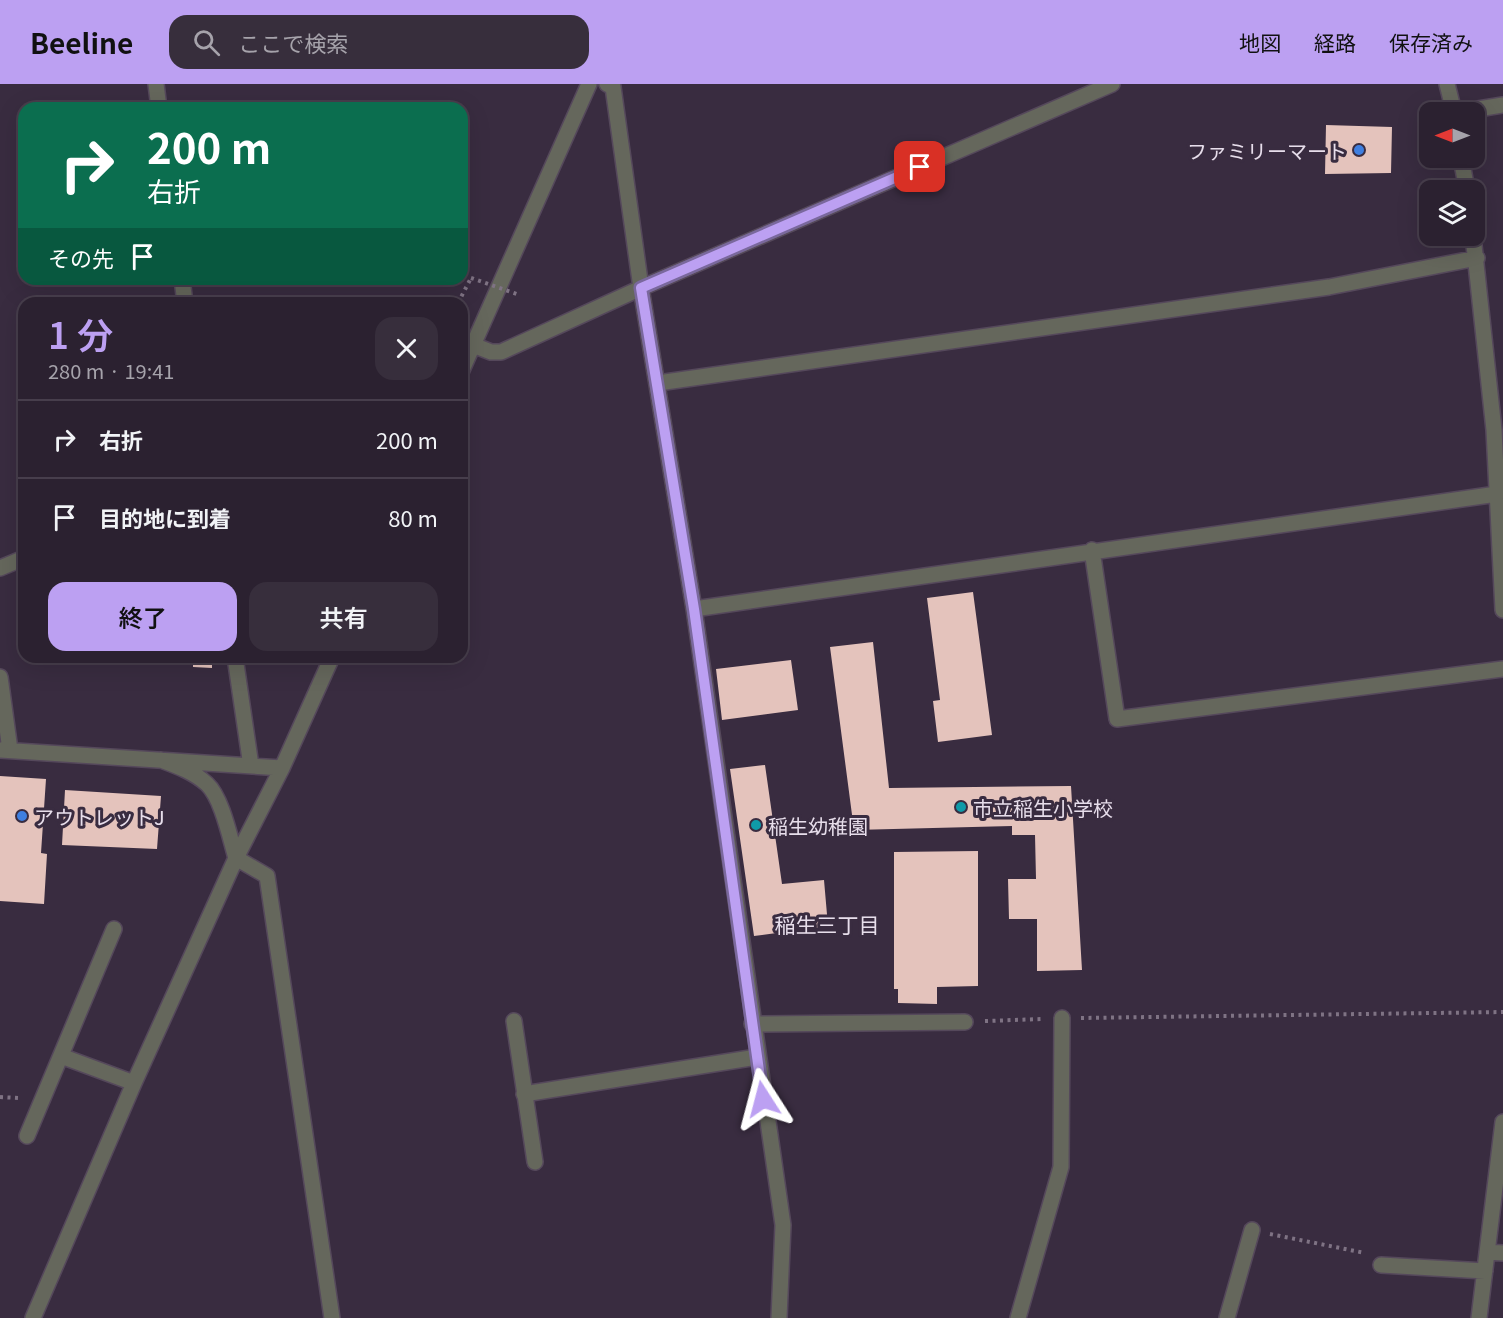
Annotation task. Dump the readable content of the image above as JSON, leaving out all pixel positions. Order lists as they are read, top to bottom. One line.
{"districts":["稲生三丁目"],"places":["ファミリーマート","市立稲生小学校","アウトレットJ","稲生幼稚園"],"north":"left","page":{"header":"Beeline","search":"ここで検索","nav":["地図","経路","保存済み"],"turn":["200 m","右折"],"then":"その先","heading":["1 分","280 m · 19:41"],"list":[{"name":"右折","value":"200 m"},{"name":"目的地に到着","value":"80 m"}],"buttons":["終了","共有"]}}
